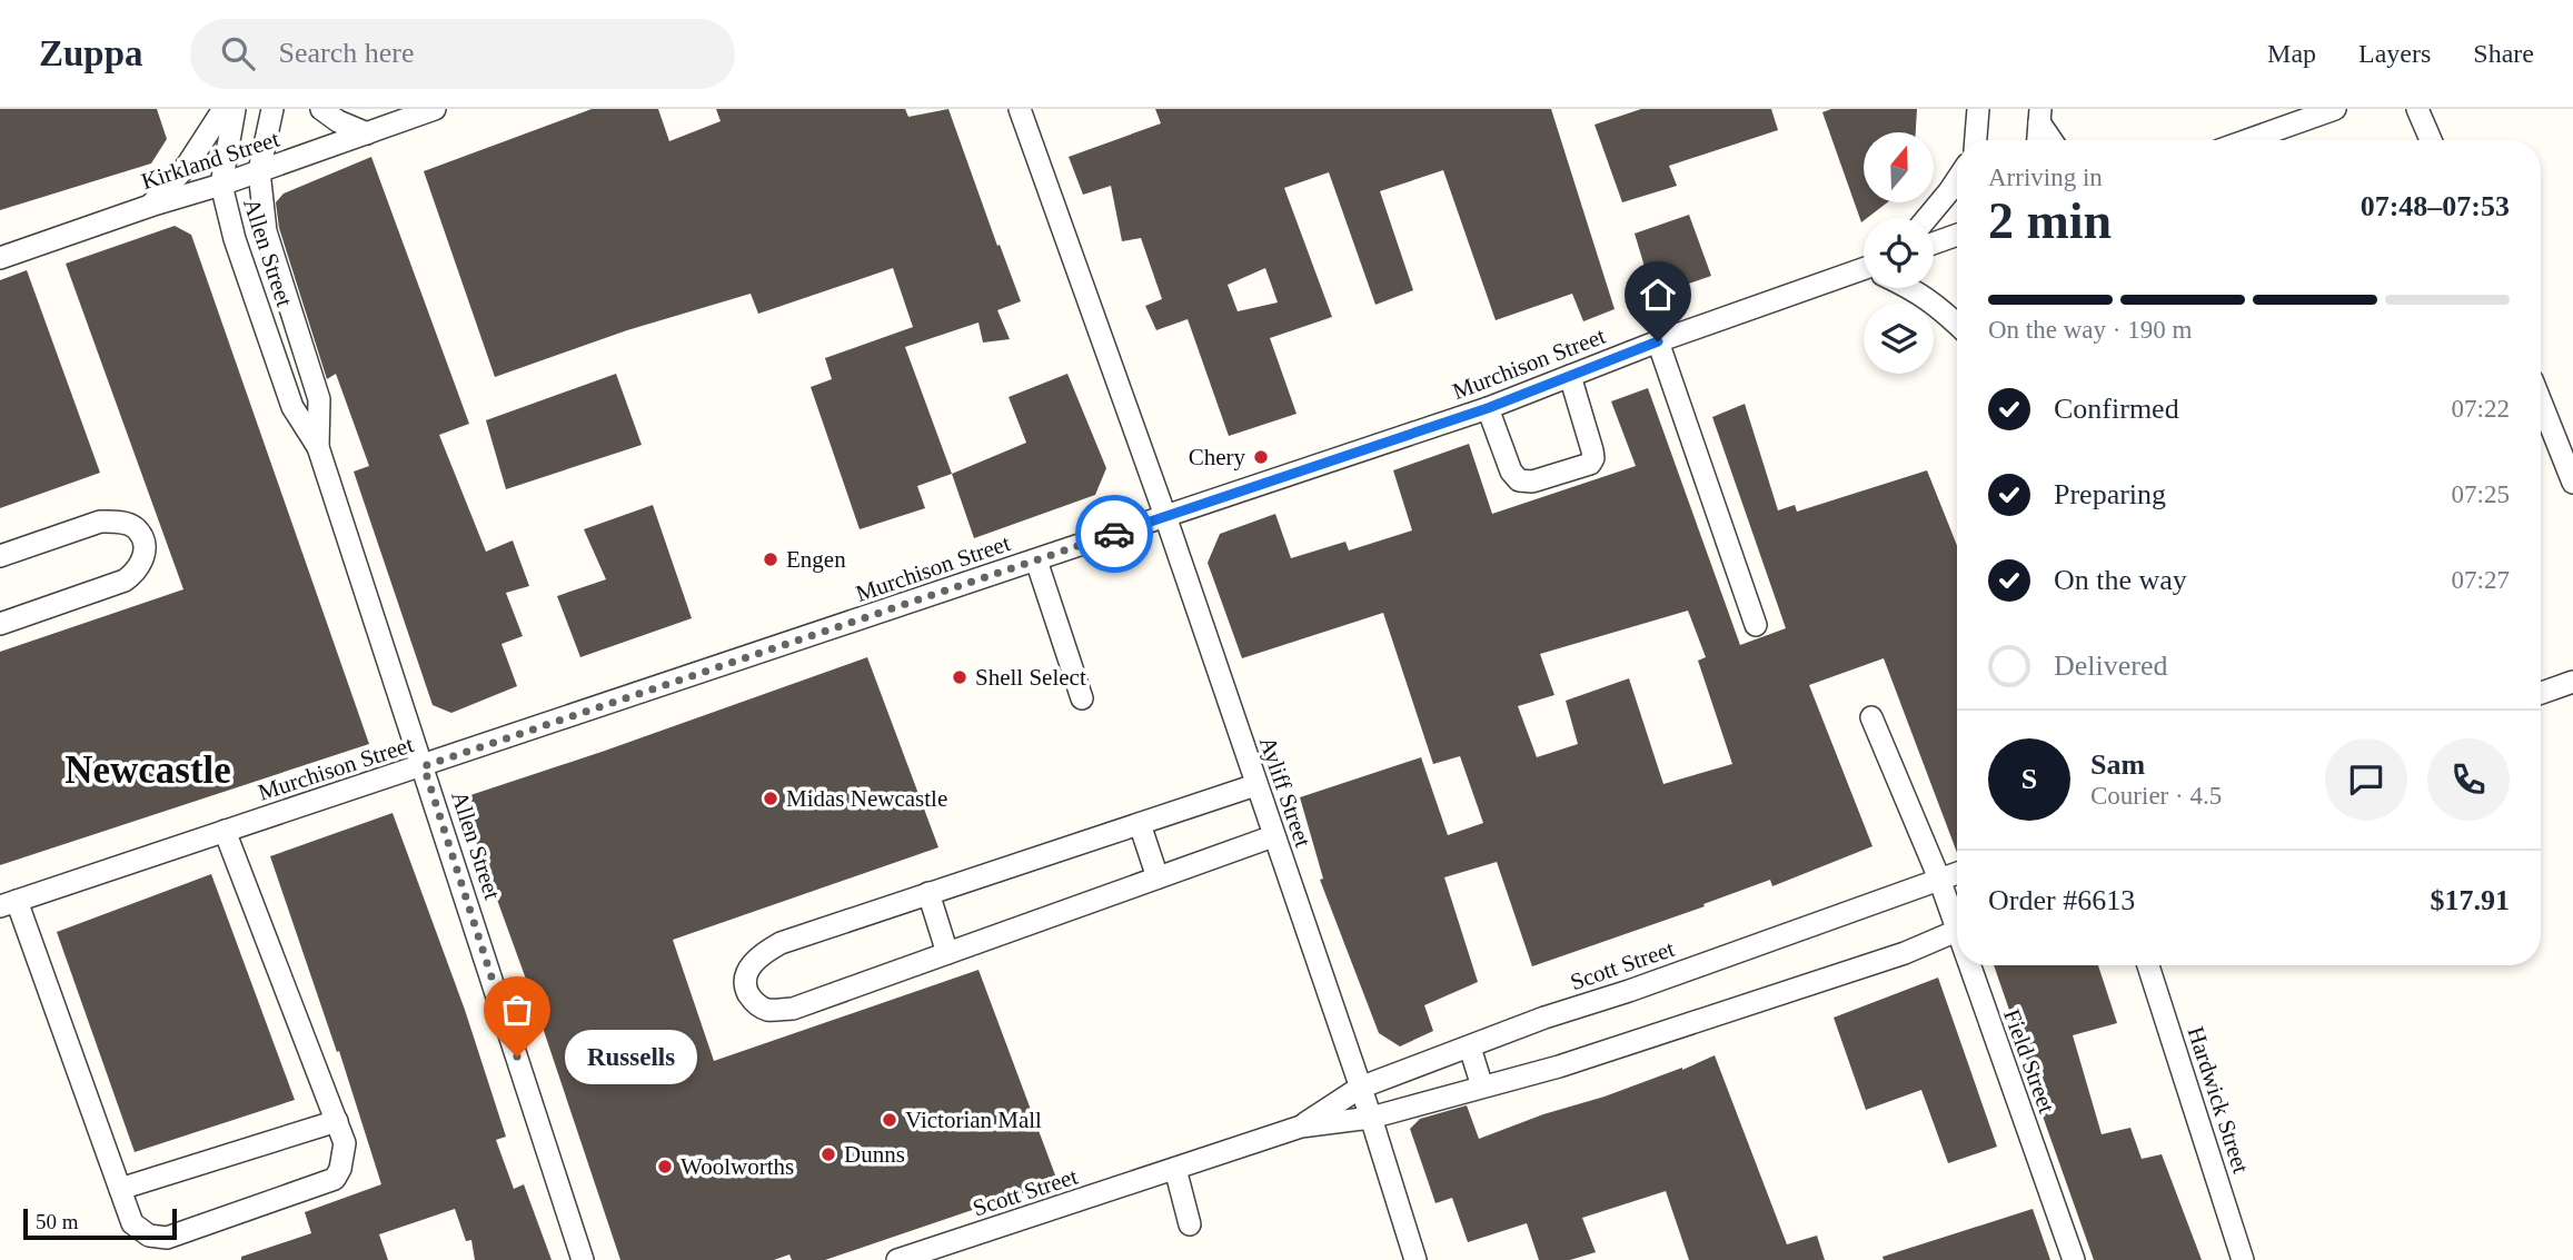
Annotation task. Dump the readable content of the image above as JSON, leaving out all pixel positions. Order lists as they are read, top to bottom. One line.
{"streets":{"street":["Kirkland Street","Allen Street","Murchison Street","Ayliff Street","Scott Street","Field Street","Hardwick Street"]},"crossings":[["Kirkland Street","Allen Street"],["Allen Street","Murchison Street"],["Murchison Street","Ayliff Street"],["Ayliff Street","Scott Street"],["Scott Street","Field Street"]],"districts":["Newcastle"],"places":["Chery","Engen","Shell Select","Midas Newcastle","Russells","Victorian Mall","Dunns","Woolworths"],"scale_bar":"50 m","north":"top","page":{"header":"Zuppa","search":"Search here","nav":["Map","Layers","Share"],"heading":["2 min","Arriving in","07:48–07:53"],"panel":["Sam","Courier · 4.5","Order #6613","$17.91"],"bar":"On the way · 190 m","list":[["Confirmed","07:22"],["Preparing","07:25"],["On the way","07:27"],"Delivered"],"round":"S","bubble":"Russells","scale":"50 m"}}
